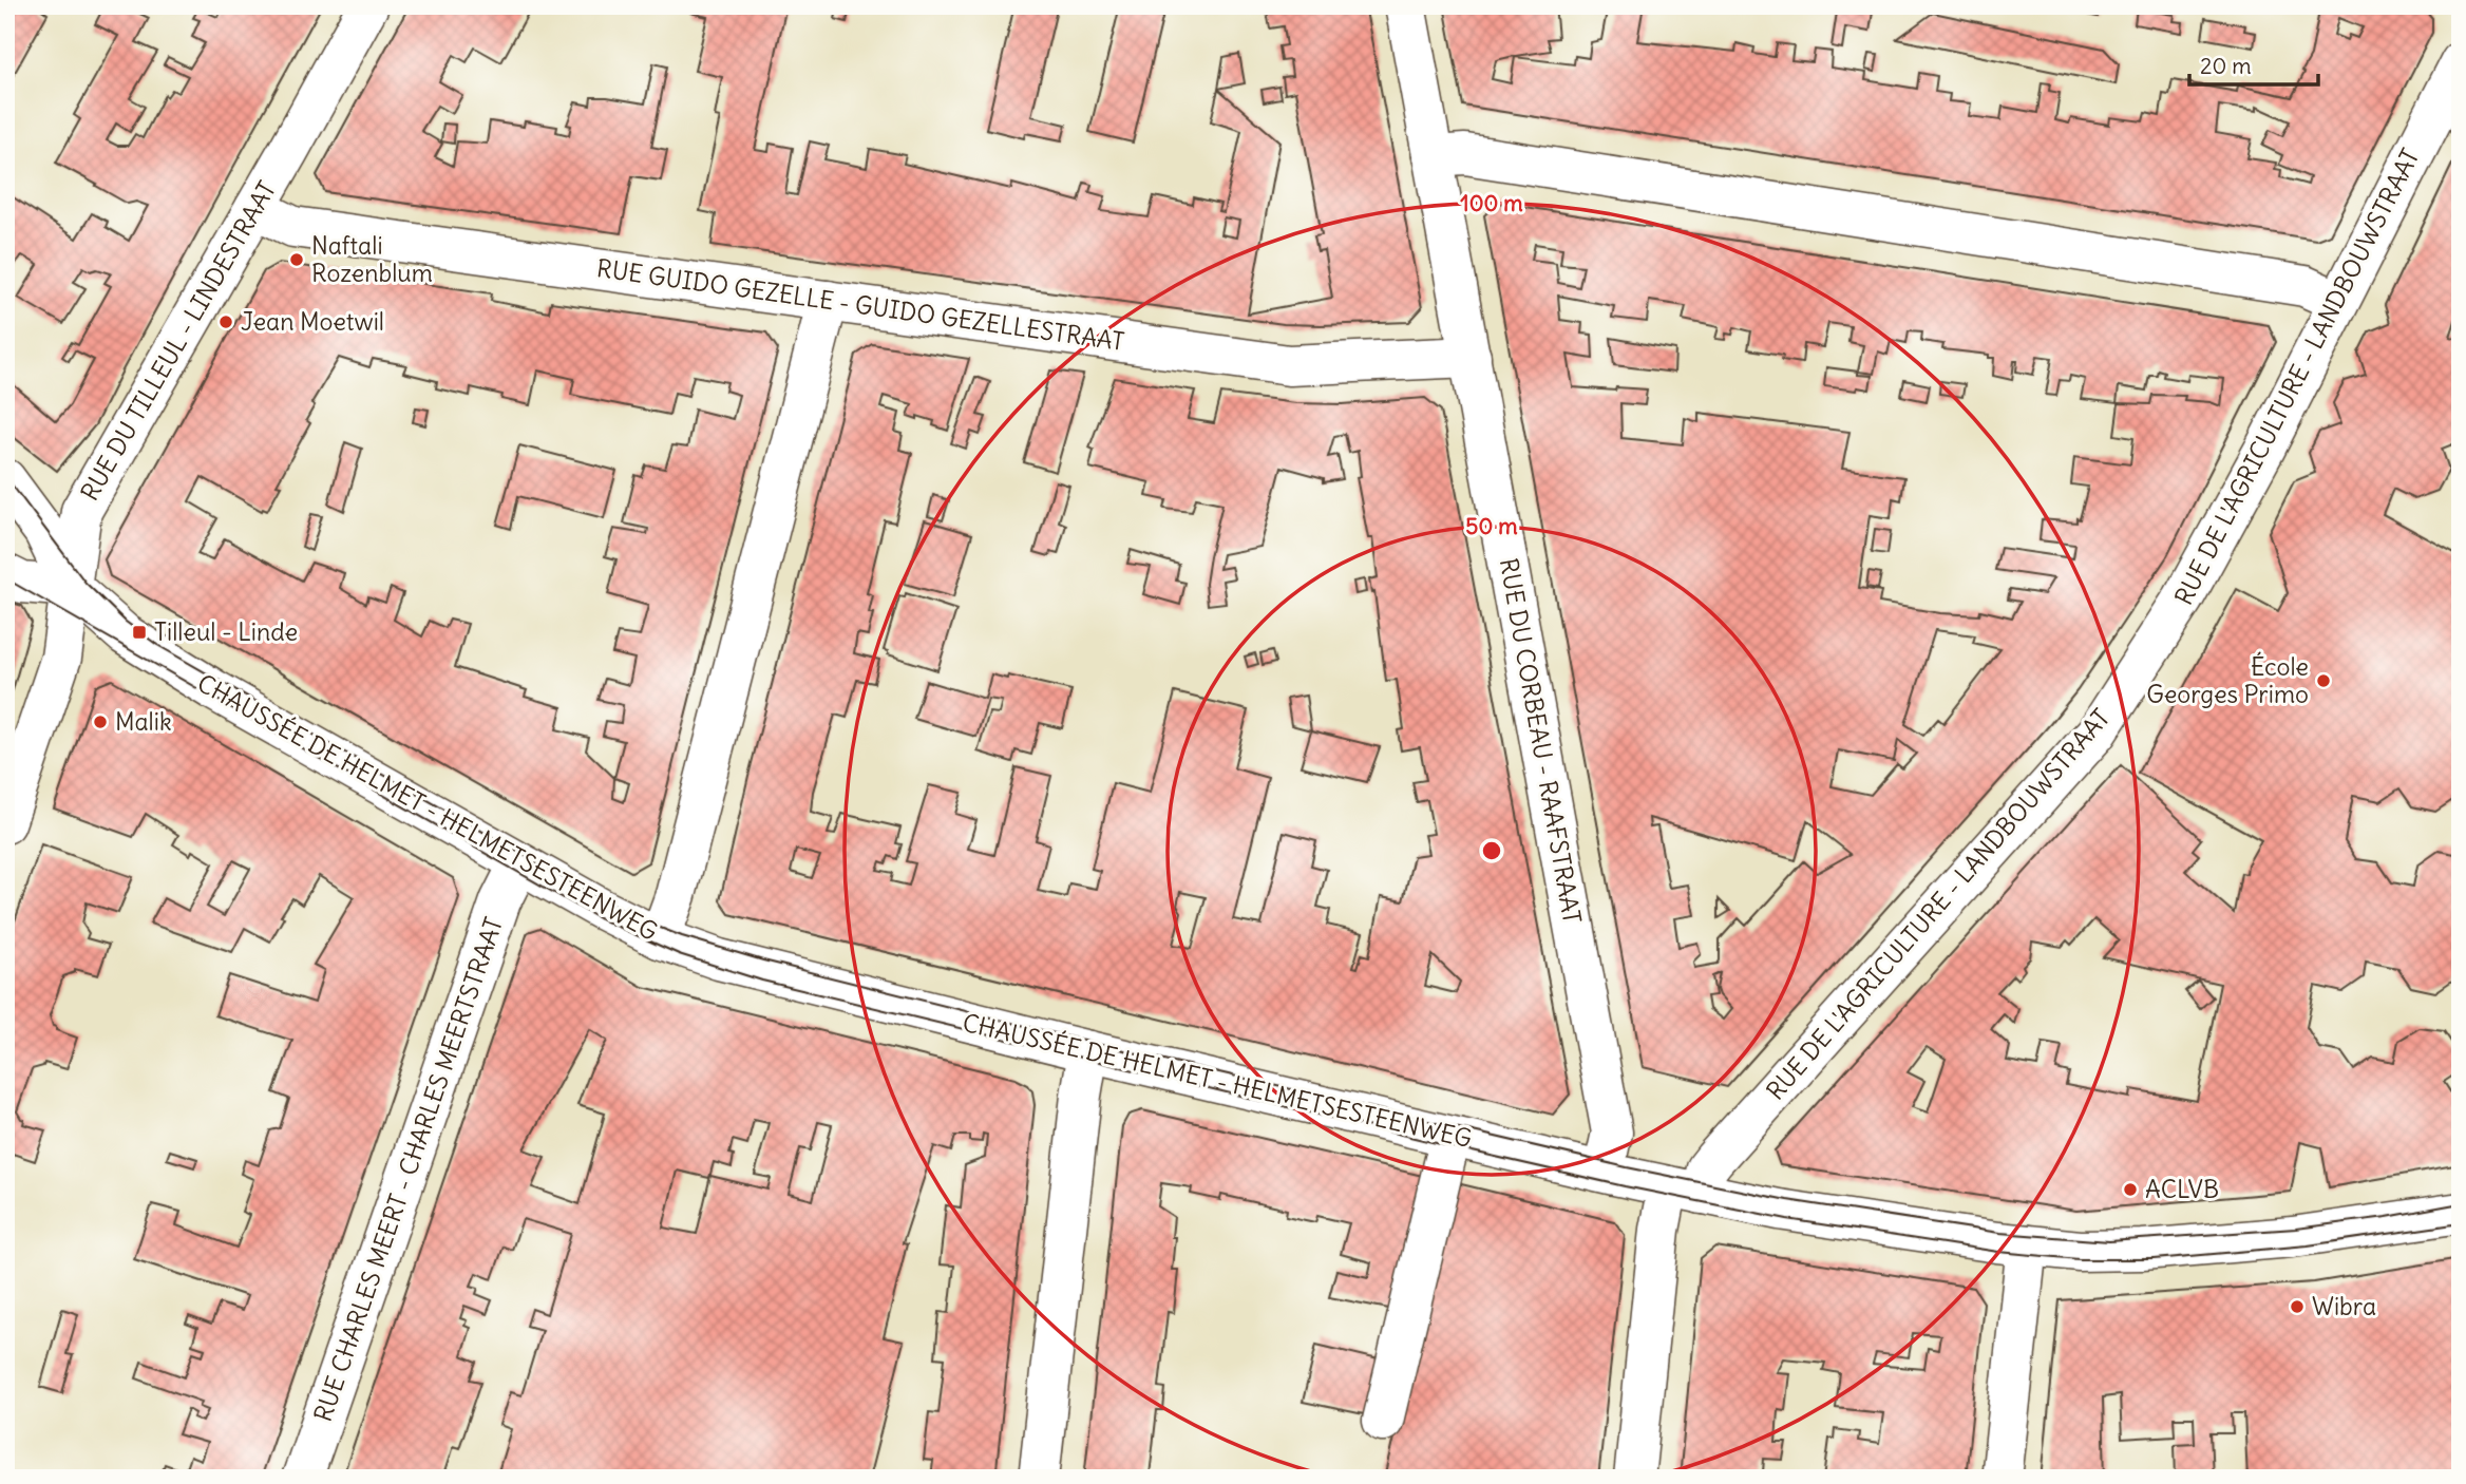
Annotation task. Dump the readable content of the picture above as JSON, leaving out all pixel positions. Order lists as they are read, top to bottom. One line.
{"streets":{"street":["RUE GUIDO GEZELLE - GUIDO GEZELLESTRAAT","RUE DU TILLEUL - LINDESTRAAT","RUE DE L'AGRICULTURE - LANDBOUWSTRAAT","RUE DU CORBEAU - RAAFSTRAAT","CHAUSSÉE DE HELMET - HELMETSESTEENWEG","RUE CHARLES MEERT - CHARLES MEERTSTRAAT"]},"crossings":[["RUE GUIDO GEZELLE - GUIDO GEZELLESTRAAT","RUE DU TILLEUL - LINDESTRAAT"],["RUE GUIDO GEZELLE - GUIDO GEZELLESTRAAT","RUE DU CORBEAU - RAAFSTRAAT"],["RUE DU TILLEUL - LINDESTRAAT","CHAUSSÉE DE HELMET - HELMETSESTEENWEG"],["RUE DE L'AGRICULTURE - LANDBOUWSTRAAT","CHAUSSÉE DE HELMET - HELMETSESTEENWEG"],["RUE DU CORBEAU - RAAFSTRAAT","CHAUSSÉE DE HELMET - HELMETSESTEENWEG"],["CHAUSSÉE DE HELMET - HELMETSESTEENWEG","RUE CHARLES MEERT - CHARLES MEERTSTRAAT"]],"places":{"other":["Naftali Rozenblum","Jean Moetwil","École Georges Primo","Malik","ACLVB","Wibra"],"transit":["Tilleul - Linde"]},"scale_bar":"20 m","rings":["100 m","50 m"]}
